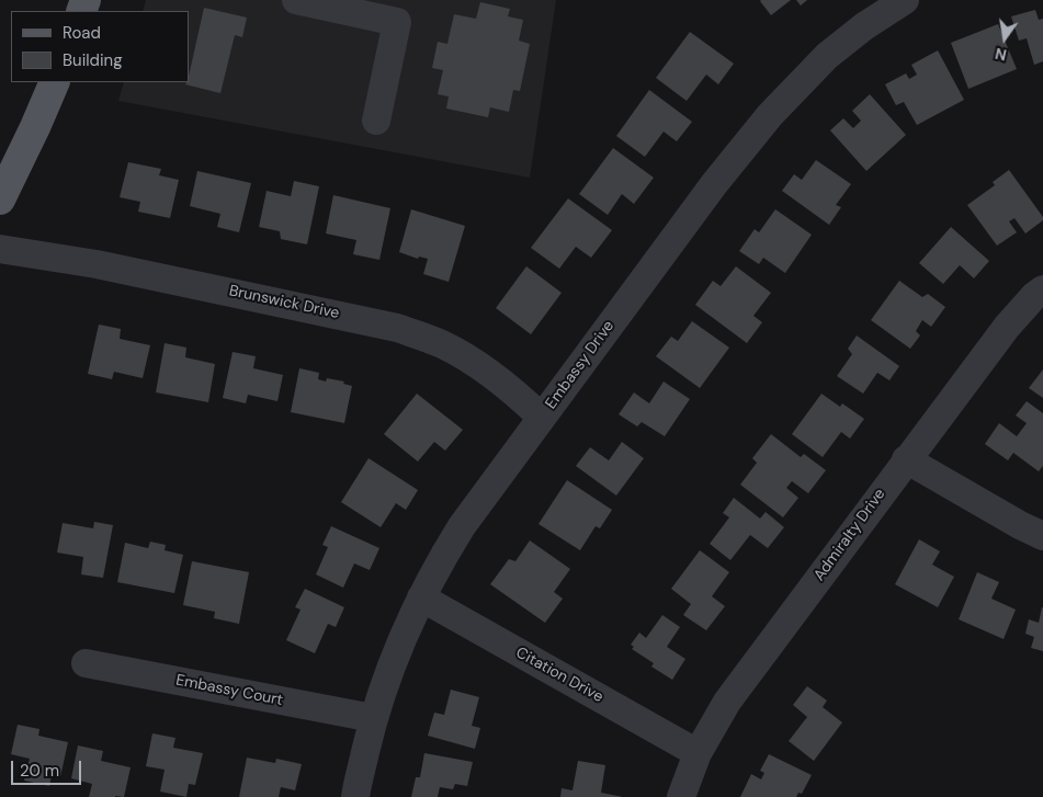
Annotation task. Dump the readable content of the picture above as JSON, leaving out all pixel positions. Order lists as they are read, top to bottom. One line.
{"streets":{"street":["Brunswick Drive","Embassy Drive","Admiralty Drive","Citation Drive","Embassy Court"]},"crossings":[["Brunswick Drive","Embassy Drive"],["Embassy Drive","Citation Drive"],["Embassy Drive","Embassy Court"],["Admiralty Drive","Citation Drive"]],"legend":["Road","Building"],"scale_bar":"20 m","north":"bottom"}
